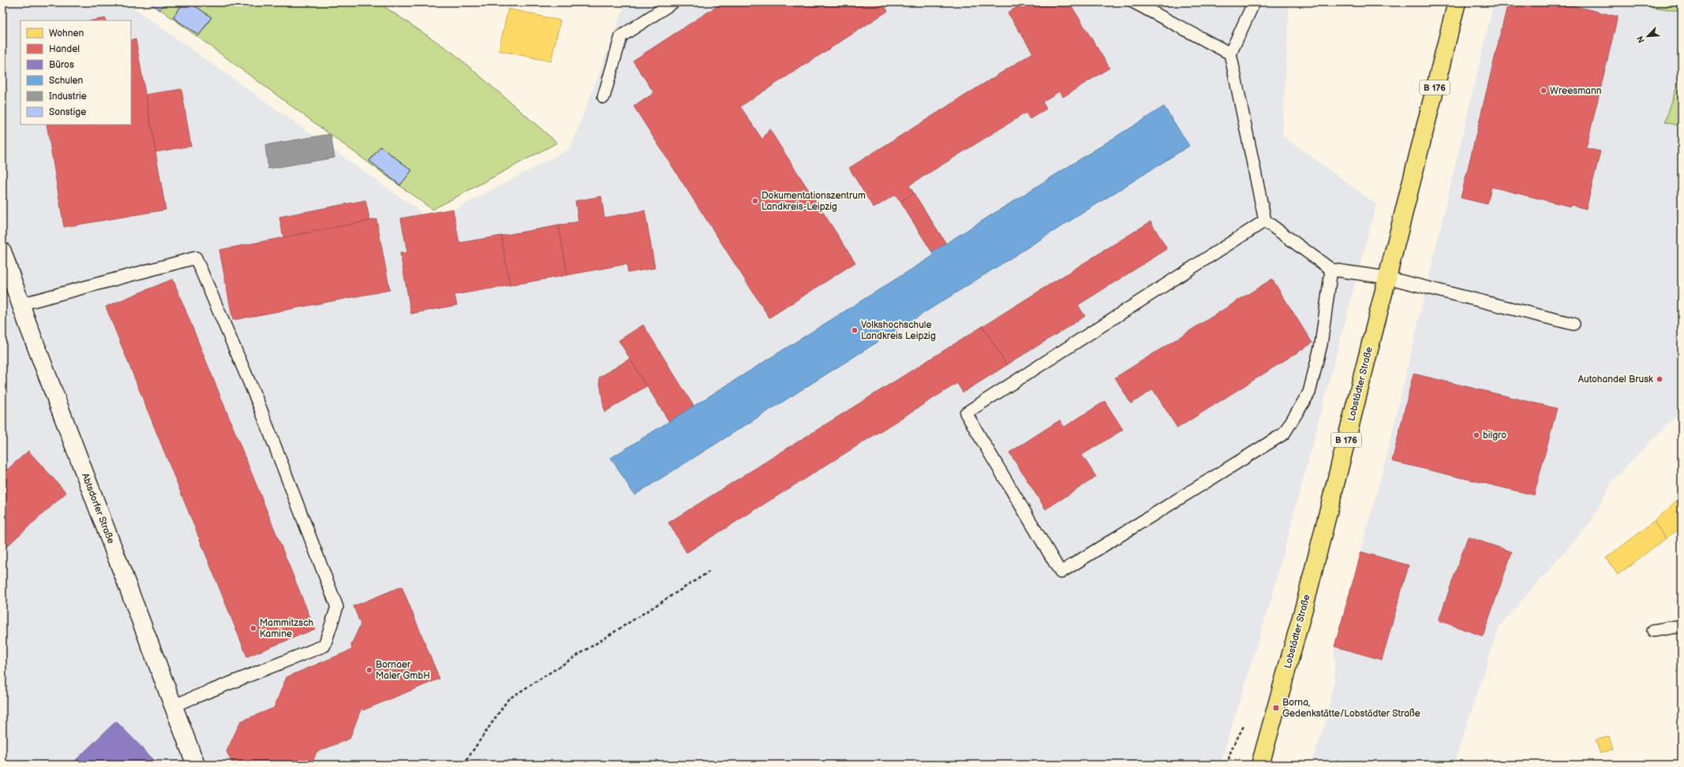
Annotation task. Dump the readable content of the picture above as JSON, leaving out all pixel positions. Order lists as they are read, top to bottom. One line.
{"streets":{"main road":["B 176","Lobstädter Straße"],"street":["Abtsdorfer Straße"]},"places":{"other":["Wreesmann","Dokumentationszentrum Landkreis-Leipzig","Volkshochschule Landkreis Leipzig","Autohandel Brusk","bilgro","Mammitzsch Kamine","Bornaer Maler GmbH"],"transit":["Borna, Gedenkstätte/Lobstädter Straße"]},"legend":["Wohnen","Handel","Büros","Schulen","Industrie","Sonstige"],"north":"bottom left"}
